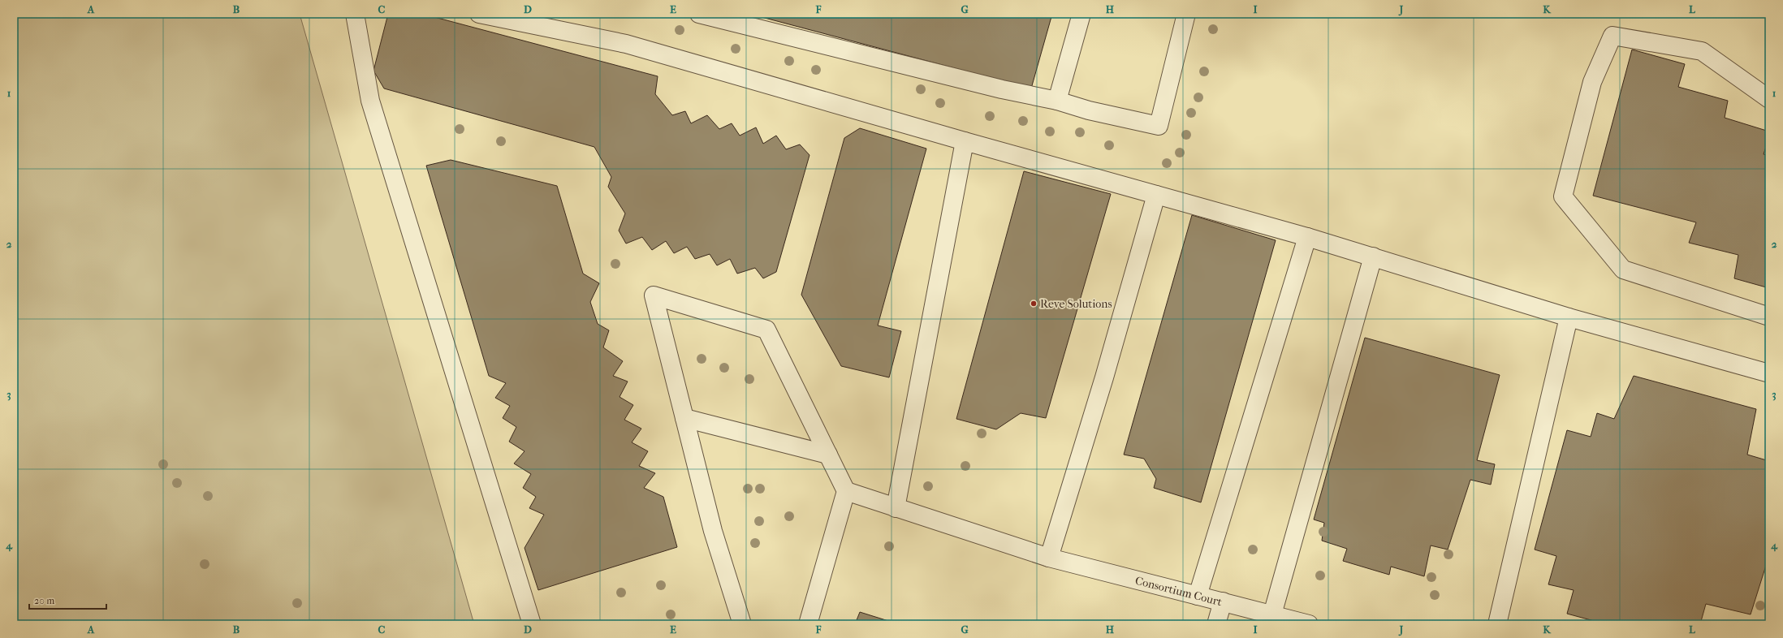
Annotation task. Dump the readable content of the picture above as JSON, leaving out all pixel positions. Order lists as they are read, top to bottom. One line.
{"streets":{"street":["Consortium Court"]},"places":["Reve Solutions"],"scale_bar":"20 m","grid":{"columns":["A","B","C","D","E","F","G","H","I","J","K","L"],"rows":["1","2","3","4"]}}
